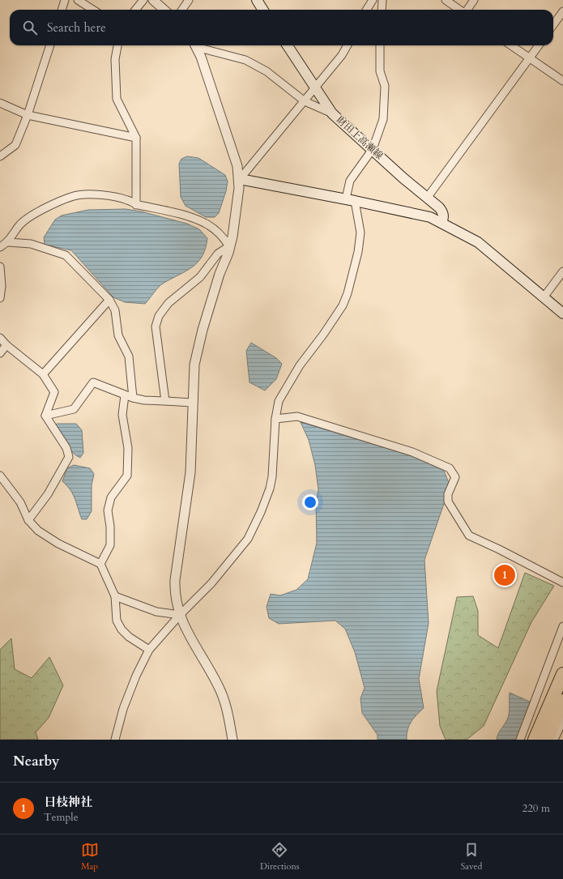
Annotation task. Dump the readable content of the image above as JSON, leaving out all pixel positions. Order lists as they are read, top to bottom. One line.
{"streets":{"main road":["財田上高瀬線"]},"page":{"search":"Search here","pins":"1","heading":"Nearby","list":[{"mark":"1","name":"日枝神社","note":"Temple","value":"220 m"}],"nav":["Map","Directions","Saved"]}}
